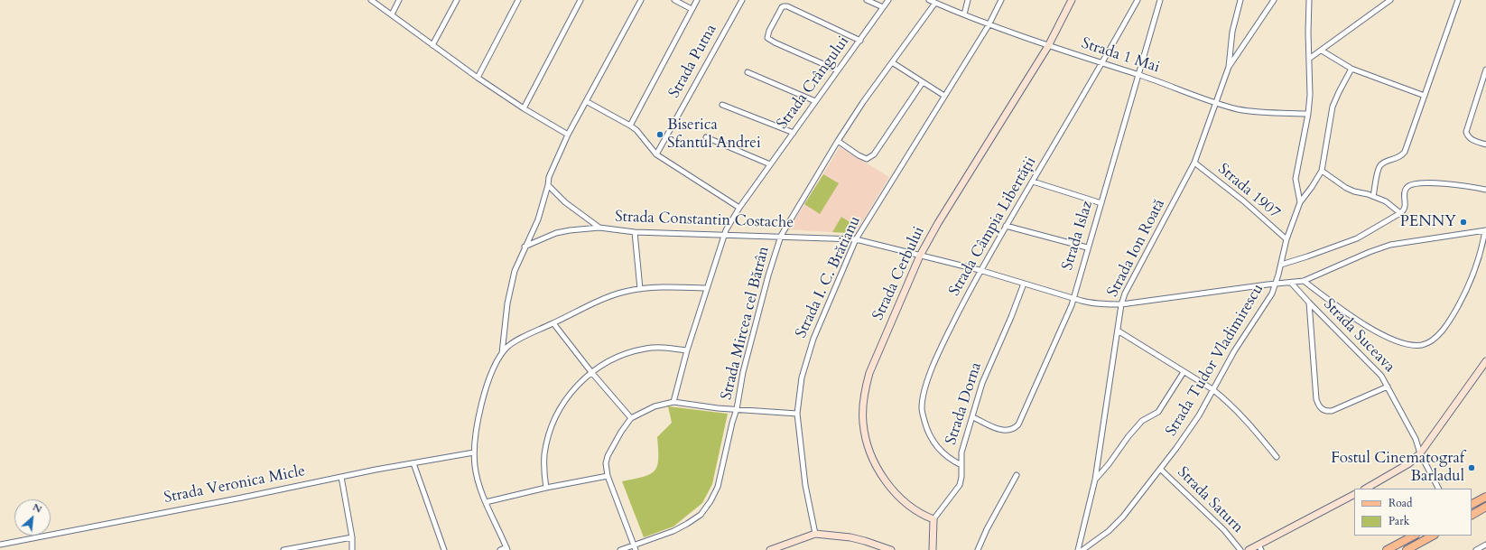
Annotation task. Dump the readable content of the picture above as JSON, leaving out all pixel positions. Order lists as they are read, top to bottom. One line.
{"streets":{"street":["Strada 1 Mai","Strada Putna","Strada Crângului","Strada 1907","Strada Constantin Costache","Strada Câmpia Libertății","Strada Islaz","Strada Ion Roată","Strada Cerbului","Strada I. C. Brătianu","Strada Mircea cel Bătrân","Strada Suceava","Strada Tudor Vladimirescu","Strada Dorna","Strada Veronica Micle","Strada Saturn"]},"crossings":[["Strada 1 Mai","Strada Câmpia Libertății"],["Strada 1 Mai","Strada Islaz"],["Strada 1 Mai","Strada Ion Roată"],["Strada 1 Mai","Strada Cerbului"],["Strada 1 Mai","Strada I. C. Brătianu"],["Strada 1 Mai","Strada Mircea cel Bătrân"],["Strada Crângului","Strada Constantin Costache"],["Strada 1907","Strada Ion Roată"],["Strada 1907","Strada Tudor Vladimirescu"],["Strada Constantin Costache","Strada Câmpia Libertății"],["Strada Constantin Costache","Strada Islaz"],["Strada Constantin Costache","Strada Ion Roată"],["Strada Constantin Costache","Strada Cerbului"],["Strada Constantin Costache","Strada I. C. Brătianu"],["Strada Constantin Costache","Strada Mircea cel Bătrân"],["Strada Constantin Costache","Strada Suceava"],["Strada Constantin Costache","Strada Tudor Vladimirescu"],["Strada Constantin Costache","Strada Dorna"],["Strada Câmpia Libertății","Strada Dorna"],["Strada Islaz","Strada Dorna"],["Strada Cerbului","Strada Dorna"],["Strada Tudor Vladimirescu","Strada Saturn"]],"places":["Biserica Sfantul Andrei","PENNY","Fostul Cinematograf Barladul"],"legend":["Road","Park"],"north":"top right"}
